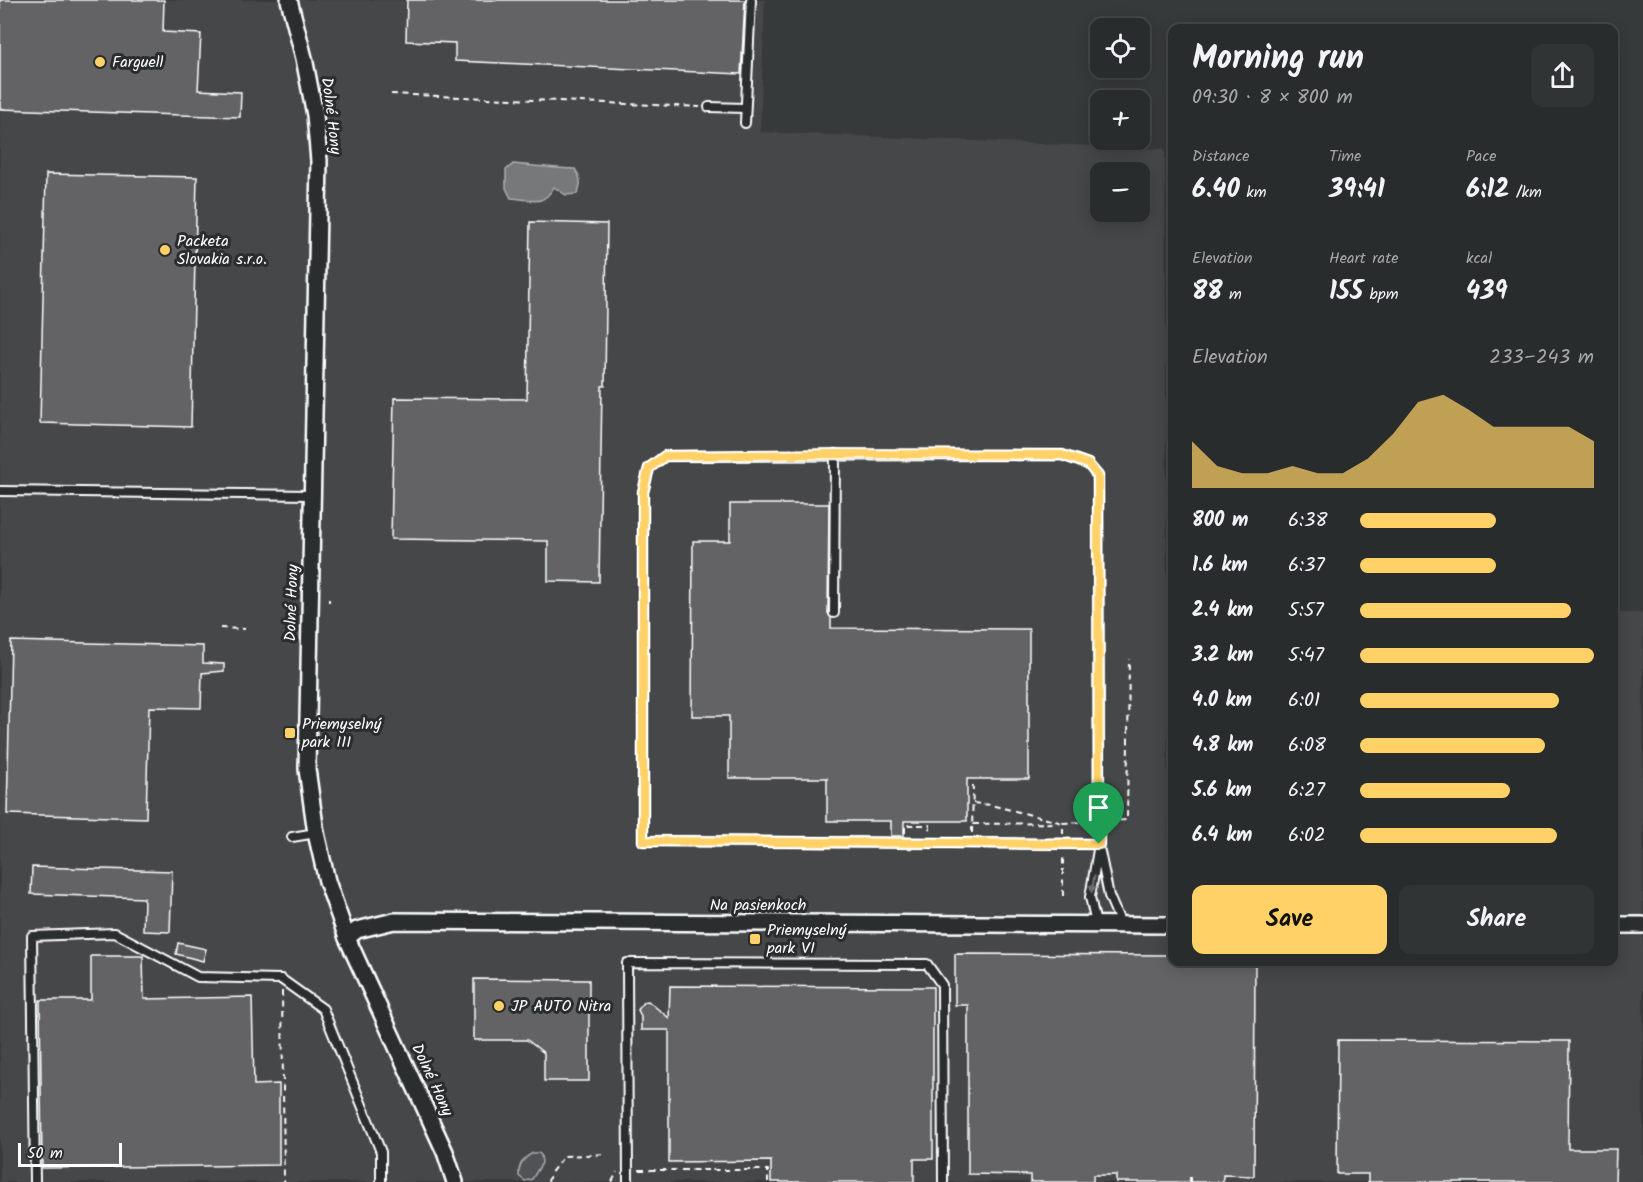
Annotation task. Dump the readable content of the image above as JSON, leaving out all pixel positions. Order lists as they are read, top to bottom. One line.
{"streets":{"street":["Dolné Hony","Na pasienkoch"]},"crossings":[["Dolné Hony","Na pasienkoch"]],"places":{"other":["Farguell","Packeta Slovakia s.r.o.","JP AUTO Nitra"],"transit":["Priemyselný park III","Priemyselný park VI"]},"scale_bar":"50 m","page":{"map_buttons":["+","−"],"heading":["Morning run","09:30 · 8 × 800 m"],"stats":[["Distance","6.40 km"],["Time","39:41"],["Pace","6:12 /km"],["Elevation","88 m"],["Heart rate","155 bpm"],["kcal","439"]],"chart":["Elevation","233–243 m"],"list":[{"name":"800 m","note":"6:38"},{"name":"1.6 km","note":"6:37"},{"name":"2.4 km","note":"5:57"},{"name":"3.2 km","note":"5:47"},{"name":"4.0 km","note":"6:01"},{"name":"4.8 km","note":"6:08"},{"name":"5.6 km","note":"6:27"},{"name":"6.4 km","note":"6:02"}],"buttons":["Save","Share"],"scale":"50 m"}}
